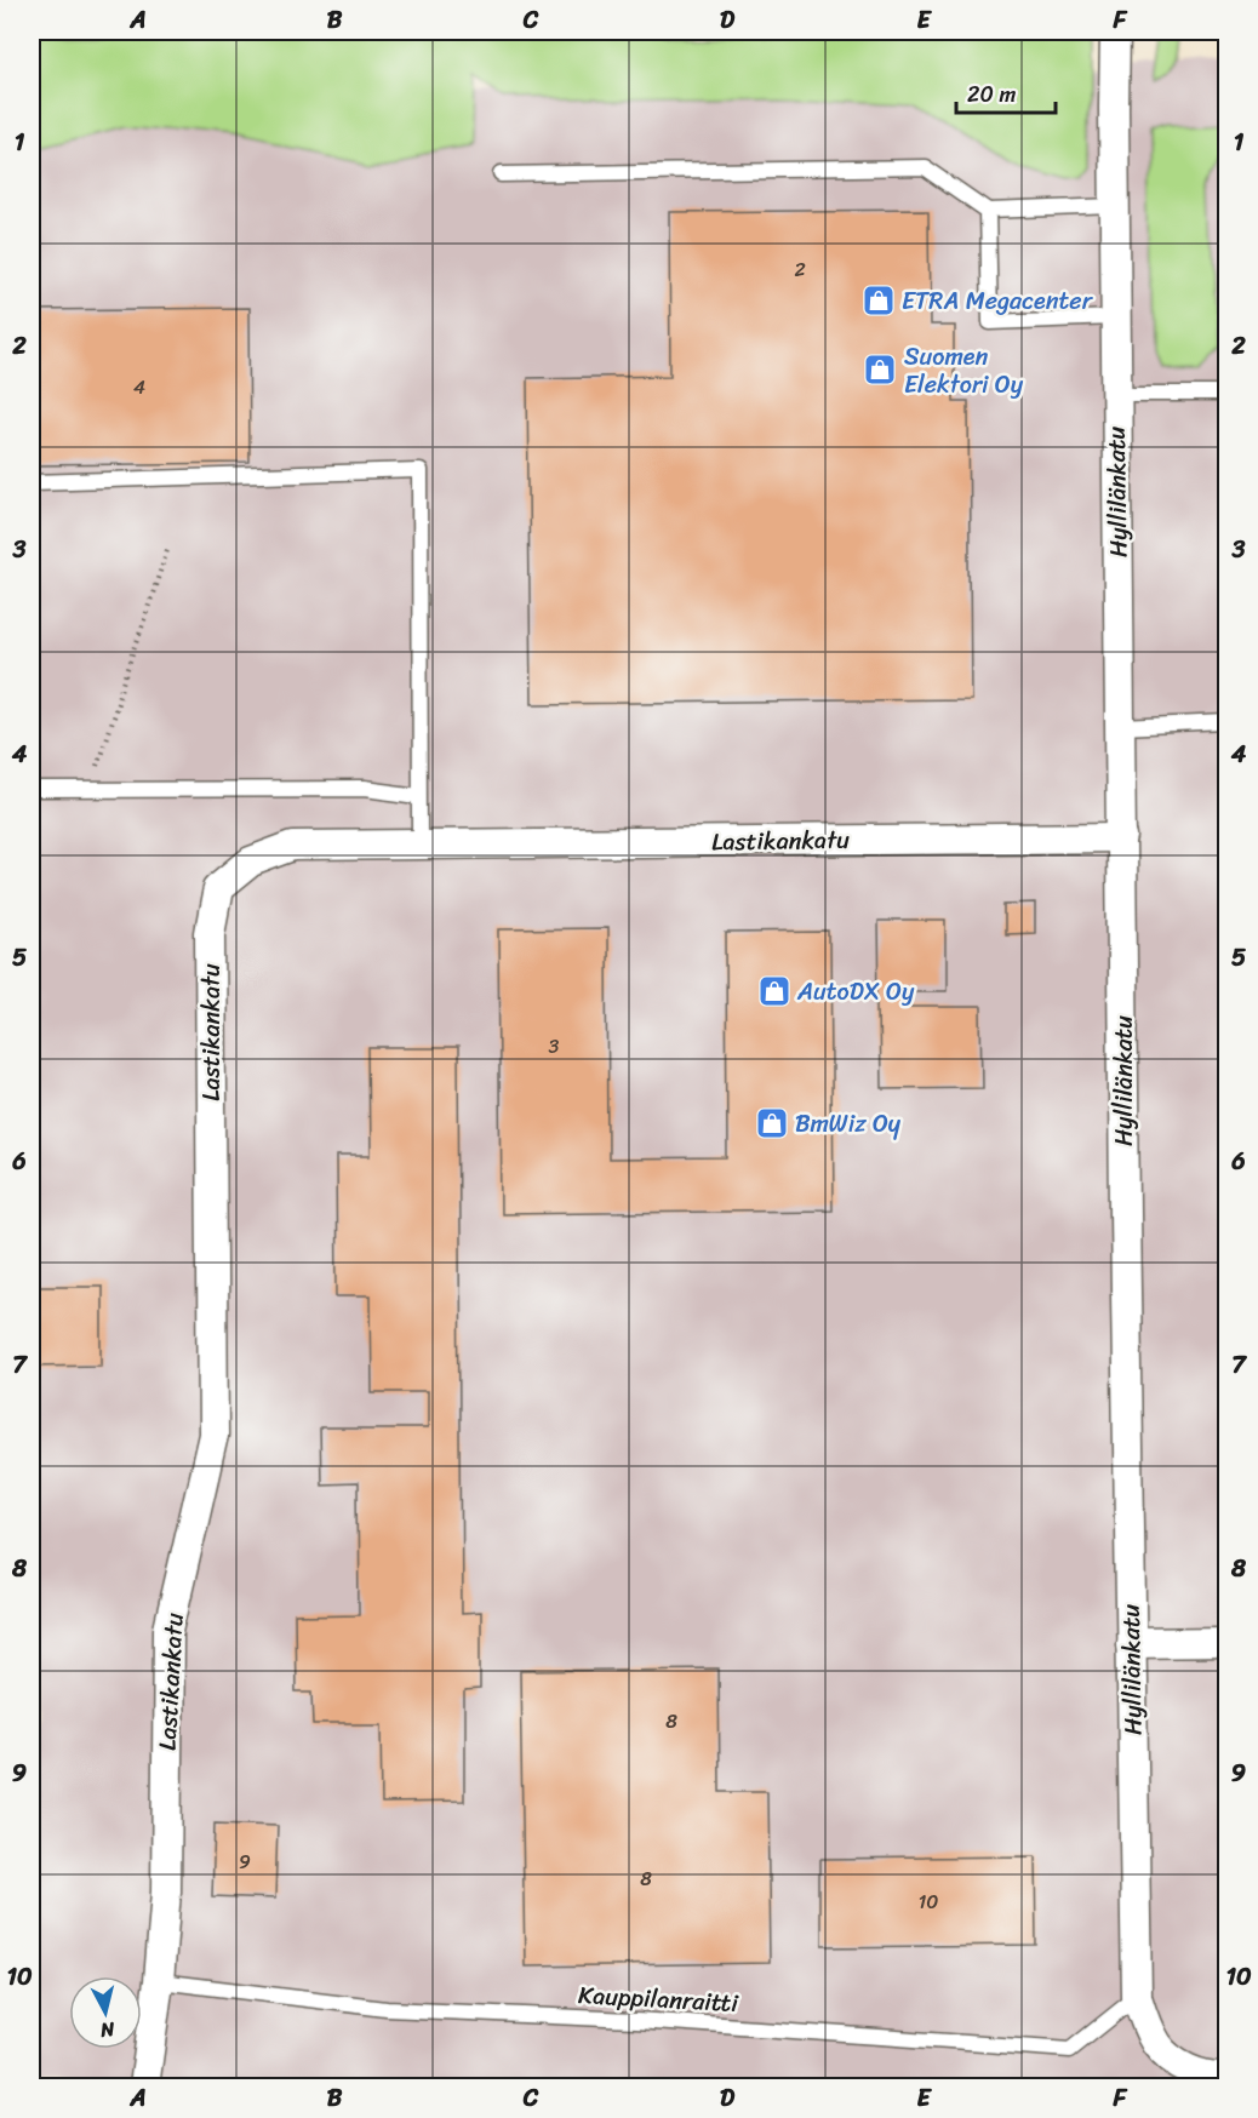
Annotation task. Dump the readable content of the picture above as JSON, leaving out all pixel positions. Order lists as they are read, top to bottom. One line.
{"streets":{"street":["Hyllilänkatu","Lastikankatu"],"lane":["Kauppilanraitti"]},"crossings":[["Hyllilänkatu","Lastikankatu"],["Hyllilänkatu","Kauppilanraitti"],["Lastikankatu","Kauppilanraitti"]],"places":{"shop":["ETRA Megacenter","Suomen Elektori Oy","AutoDX Oy","BmWiz Oy"]},"house_numbers":["2","4","3","8","9","8","10"],"scale_bar":"20 m","north":"bottom","grid":{"columns":["A","B","C","D","E","F"],"rows":["1","2","3","4","5","6","7","8","9","10"]}}
